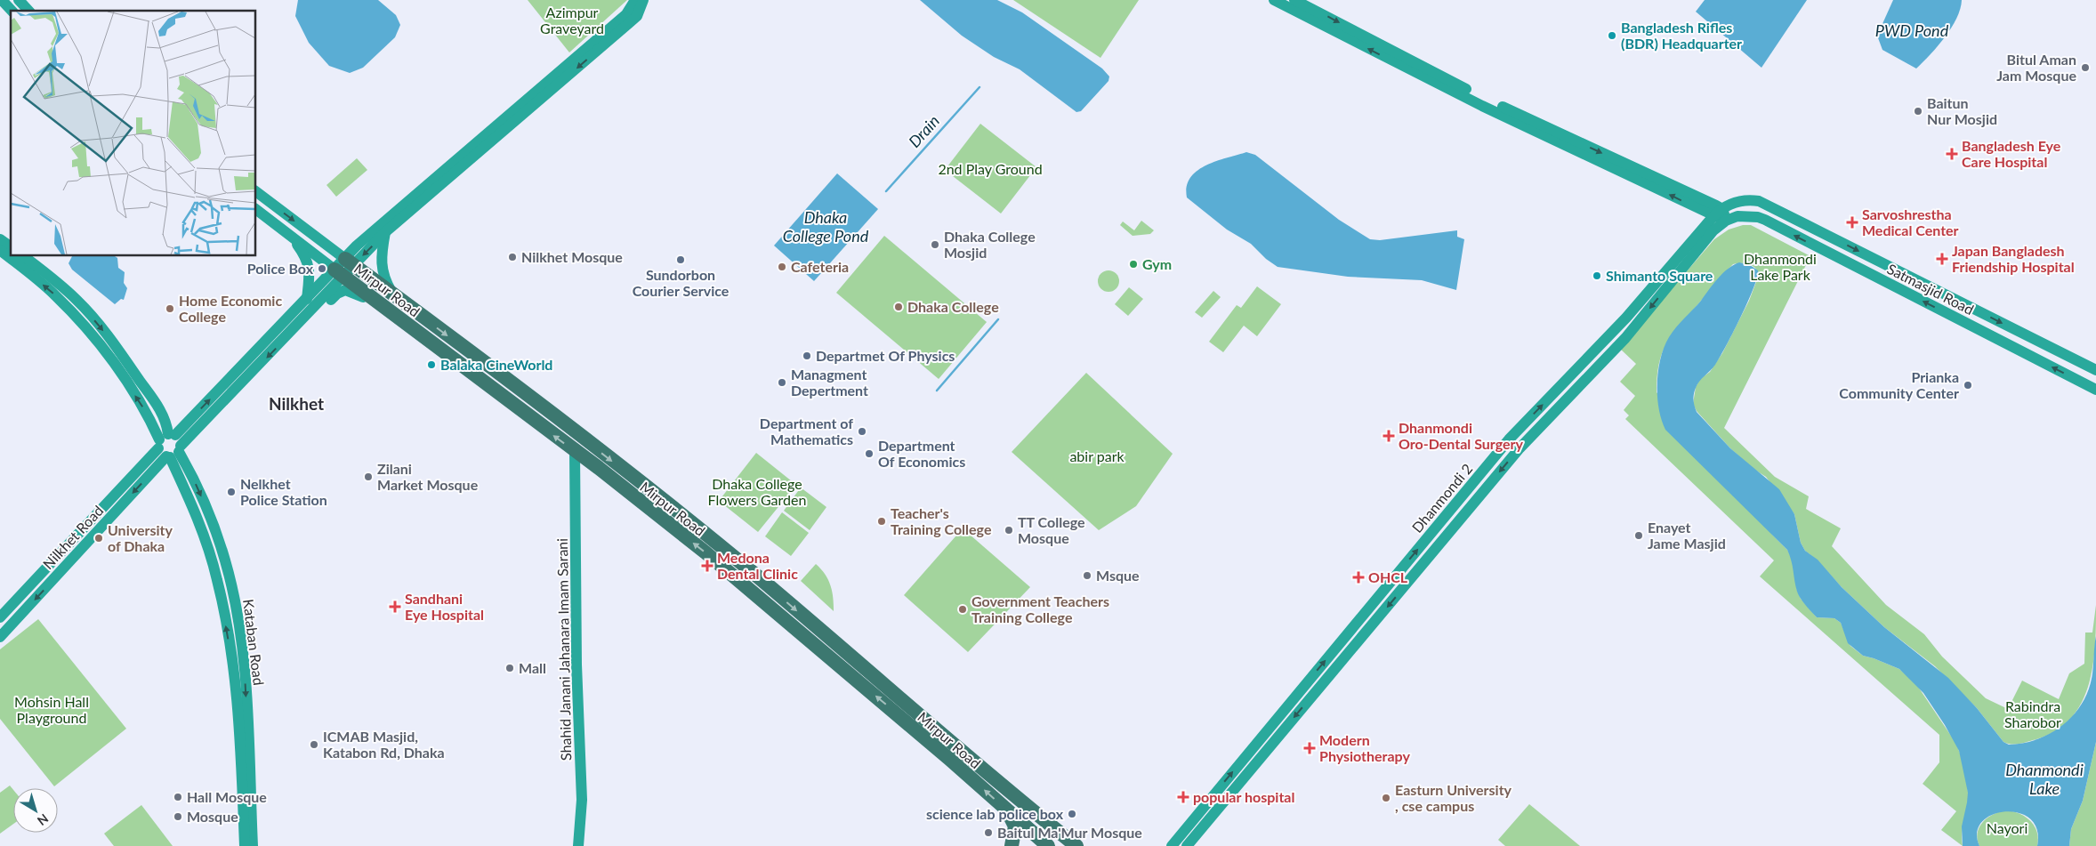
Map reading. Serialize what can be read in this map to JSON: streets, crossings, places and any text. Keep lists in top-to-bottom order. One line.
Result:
{"streets":{"highway":["Mirpur Road"],"main road":["Satmasjid Road","Dhanmondi 2","Nilkhet Road","Kataban Road","Shahid Janani Jahanara Imam Sarani"]},"crossings":[["Satmasjid Road","Dhanmondi 2"],["Mirpur Road","Nilkhet Road"],["Mirpur Road","Shahid Janani Jahanara Imam Sarani"],["Nilkhet Road","Kataban Road"]],"districts":["Nilkhet"],"water":["PWD Pond","Drain","Dhaka College Pond","Dhanmondi Lake"],"parks":["Azimpur Graveyard","2nd Play Ground","Dhanmondi Lake Park","abir park","Dhaka College Flowers Garden","Mohsin Hall Playground","Rabindra Sharobor","Nayori"],"places":{"other":["Bangladesh Rifles (BDR) Headquarter","Bitul Aman Jam Mosque","Baitun Nur Mosjid","Dhaka College Mosjid","Nilkhet Mosque","Sundorbon Courier Service","Gym","Cafeteria","Police Box","Shimanto Square","Dhaka College","Home Economic College","Departmet Of Physics","Balaka CineWorld","Managment Depertment","Prianka Community Center","Department of Mathematics","Department Of Economics","Zilani Market Mosque","Nelkhet Police Station","Teacher's Training College","TT College Mosque","Enayet Jame Masjid","University of Dhaka","Msque","Government Teachers Training College","Mall","ICMAB Masjid, Katabon Rd, Dhaka","Hall Mosque","Easturn University , cse campus","science lab police box","Mosque","Baitul Ma'Mur Mosque"],"health":["Bangladesh Eye Care Hospital","Sarvoshrestha Medical Center","Japan Bangladesh Friendship Hospital","Dhanmondi Oro-Dental Surgery","Medona Dental Clinic","OHCL","Sandhani Eye Hospital","Modern Physiotherapy","popular hospital"]},"north":"bottom right"}
